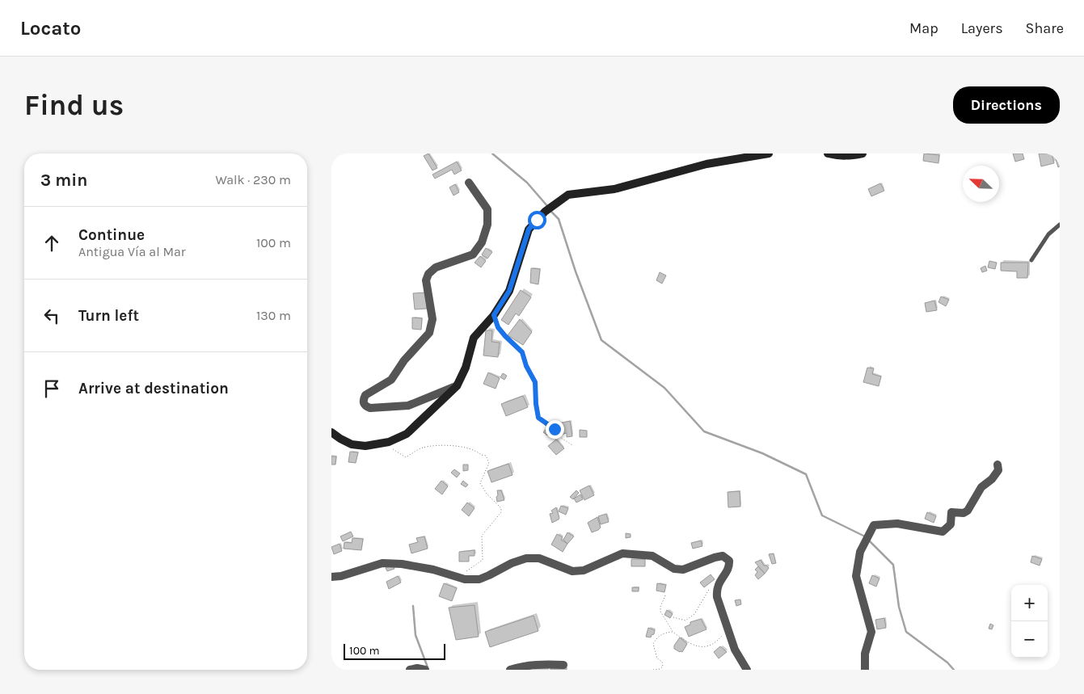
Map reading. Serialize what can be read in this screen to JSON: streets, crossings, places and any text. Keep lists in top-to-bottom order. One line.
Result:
{"scale_bar":"100 m","north":"top left","page":{"header":"Locato","nav":["Map","Layers","Share"],"buttons":"Directions","title":"Find us","heading":["3 min","Walk · 230 m"],"list":[["Continue","Antigua Vía al Mar","100 m"],["Turn left","130 m"],"Arrive at destination"],"map_buttons":["+","−"],"scale":"100 m"}}
